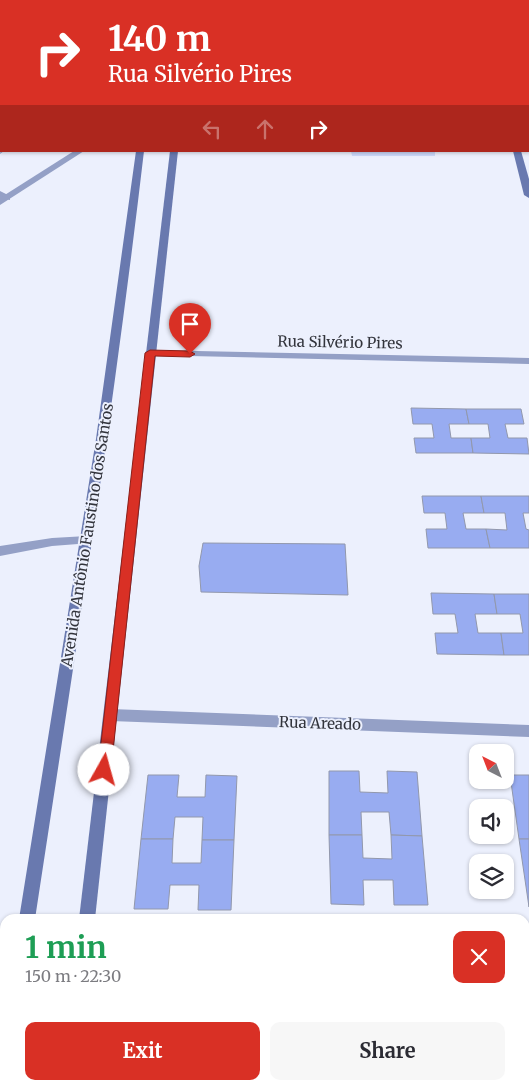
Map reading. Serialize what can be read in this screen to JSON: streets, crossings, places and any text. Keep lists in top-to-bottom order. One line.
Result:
{"streets":{"main road":["Avenida Antônio Faustino dos Santos"],"street":["Rua Silvério Pires","Rua Areado"]},"north":"top left","page":{"turn":["140 m","Rua Silvério Pires"],"heading":["1 min","150 m · 22:30"],"buttons":["Exit","Share"]}}
